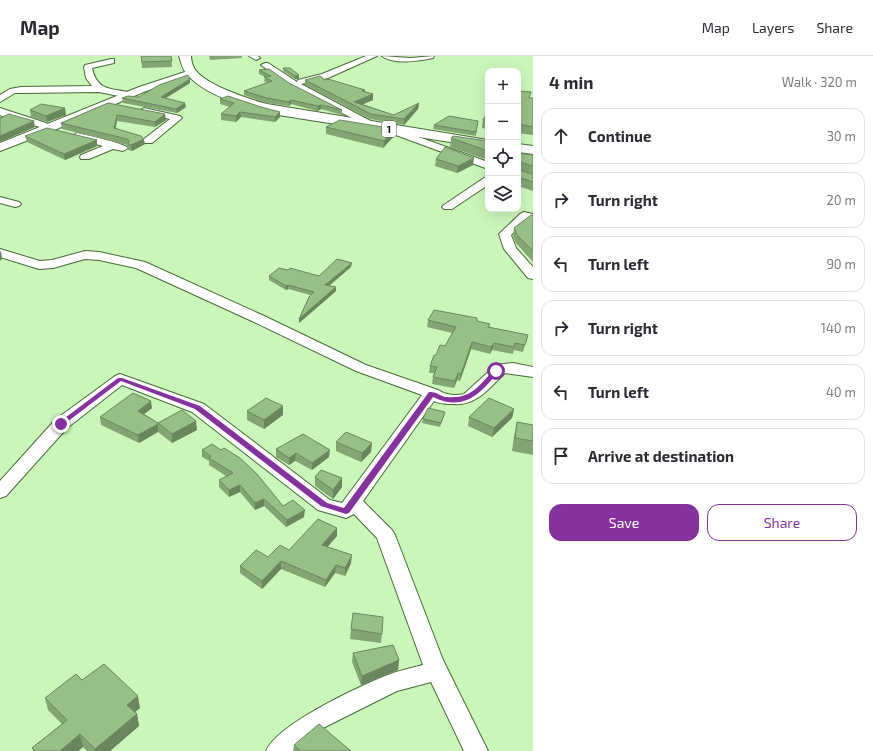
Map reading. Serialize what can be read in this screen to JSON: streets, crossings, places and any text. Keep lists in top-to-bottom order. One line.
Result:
{"streets":{"highway":["1"]},"page":{"header":"Map","nav":["Map","Layers","Share"],"heading":["4 min","Walk · 320 m"],"map_buttons":["+","−"],"list":[["Continue","30 m"],["Turn right","20 m"],["Turn left","90 m"],["Turn right","140 m"],["Turn left","40 m"],"Arrive at destination"],"buttons":["Save","Share"]}}
